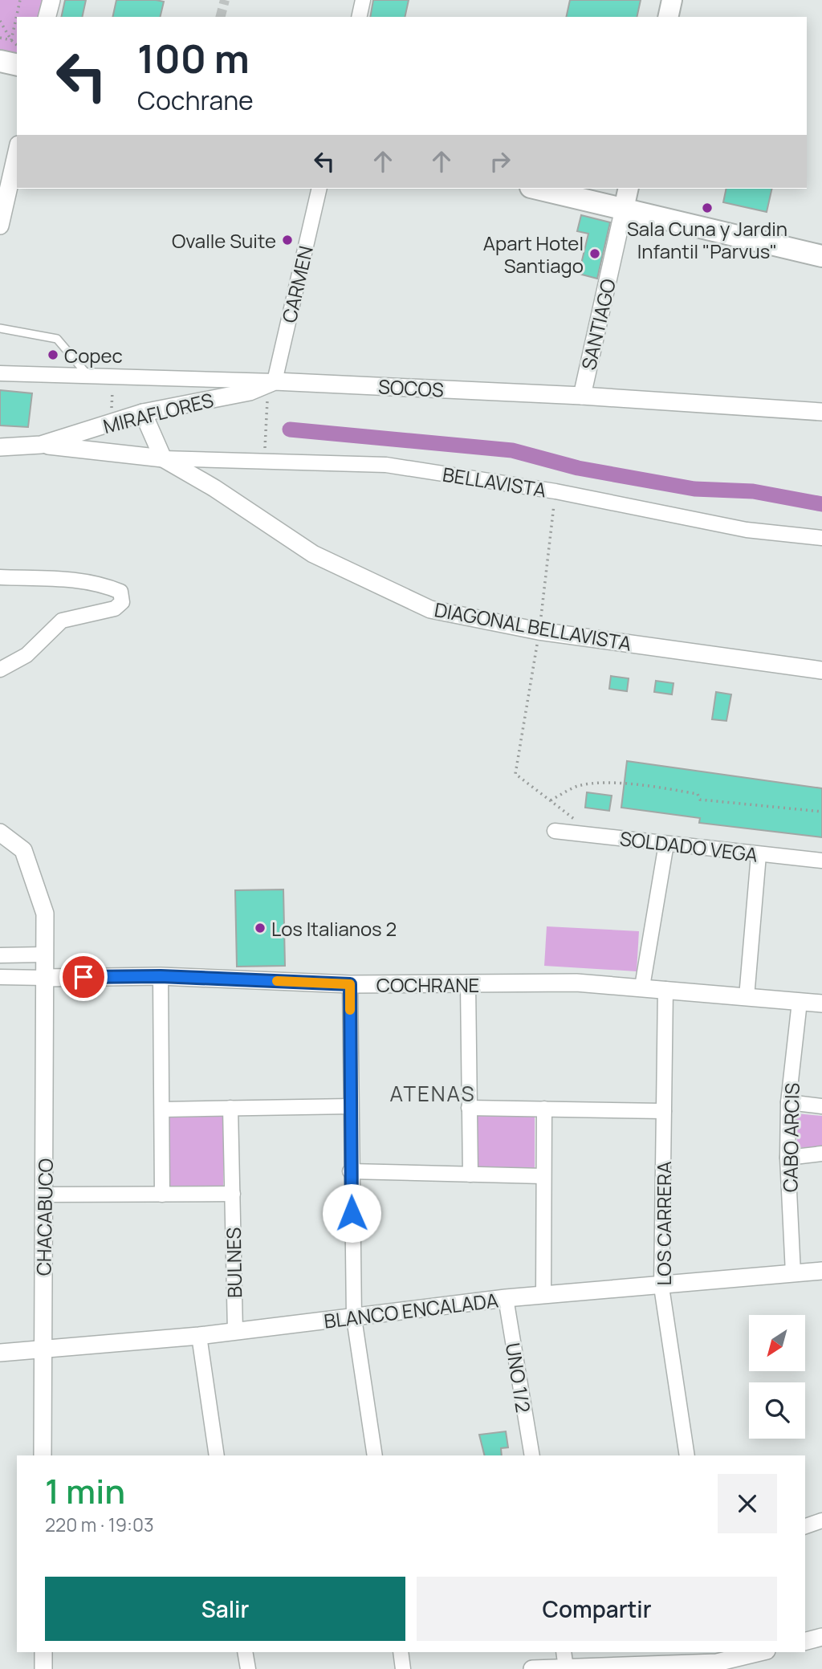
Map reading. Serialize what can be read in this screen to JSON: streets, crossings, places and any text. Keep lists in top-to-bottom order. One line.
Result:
{"streets":{"main road":["SANTIAGO"],"street":["CARMEN","SOCOS","MIRAFLORES","BELLAVISTA","DIAGONAL BELLAVISTA","SOLDADO VEGA","COCHRANE","CABO ARCIS","CHACABUCO","LOS CARRERA","BULNES","BLANCO ENCALADA","UNO 1/2"]},"crossings":[["CARMEN","SOCOS"],["CARMEN","MIRAFLORES"],["SANTIAGO","SOCOS"],["SOCOS","MIRAFLORES"],["MIRAFLORES","BELLAVISTA"],["MIRAFLORES","DIAGONAL BELLAVISTA"],["BELLAVISTA","DIAGONAL BELLAVISTA"],["COCHRANE","CABO ARCIS"],["COCHRANE","CHACABUCO"],["COCHRANE","LOS CARRERA"],["CABO ARCIS","BLANCO ENCALADA"],["CHACABUCO","BLANCO ENCALADA"],["LOS CARRERA","BLANCO ENCALADA"],["BULNES","BLANCO ENCALADA"],["BLANCO ENCALADA","UNO 1/2"]],"districts":["ATENAS"],"places":["Sala Cuna y Jardin Infantil \"Parvus\"","Ovalle Suite","Apart Hotel Santiago","Copec","Los Italianos 2"],"north":"bottom left","page":{"turn":["100 m","Cochrane"],"heading":["1 min","220 m · 19:03"],"buttons":["Salir","Compartir"]}}
